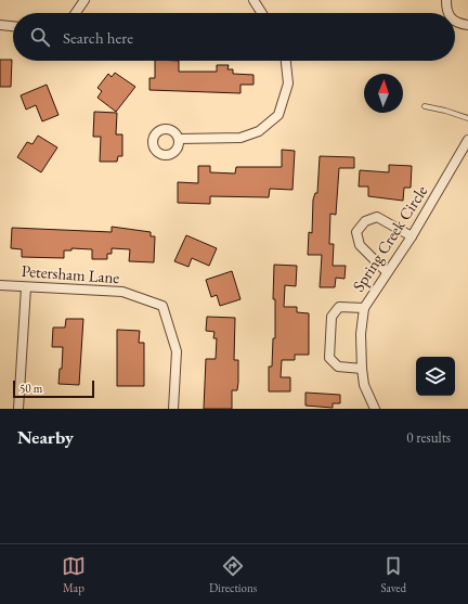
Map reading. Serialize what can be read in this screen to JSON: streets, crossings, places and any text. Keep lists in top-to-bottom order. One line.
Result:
{"streets":{"street":["Spring Creek Circle","Petersham Lane"]},"scale_bar":"50 m","north":"top","page":{"search":"Search here","scale":"50 m","heading":["Nearby","0 results"],"nav":["Map","Directions","Saved"]}}
